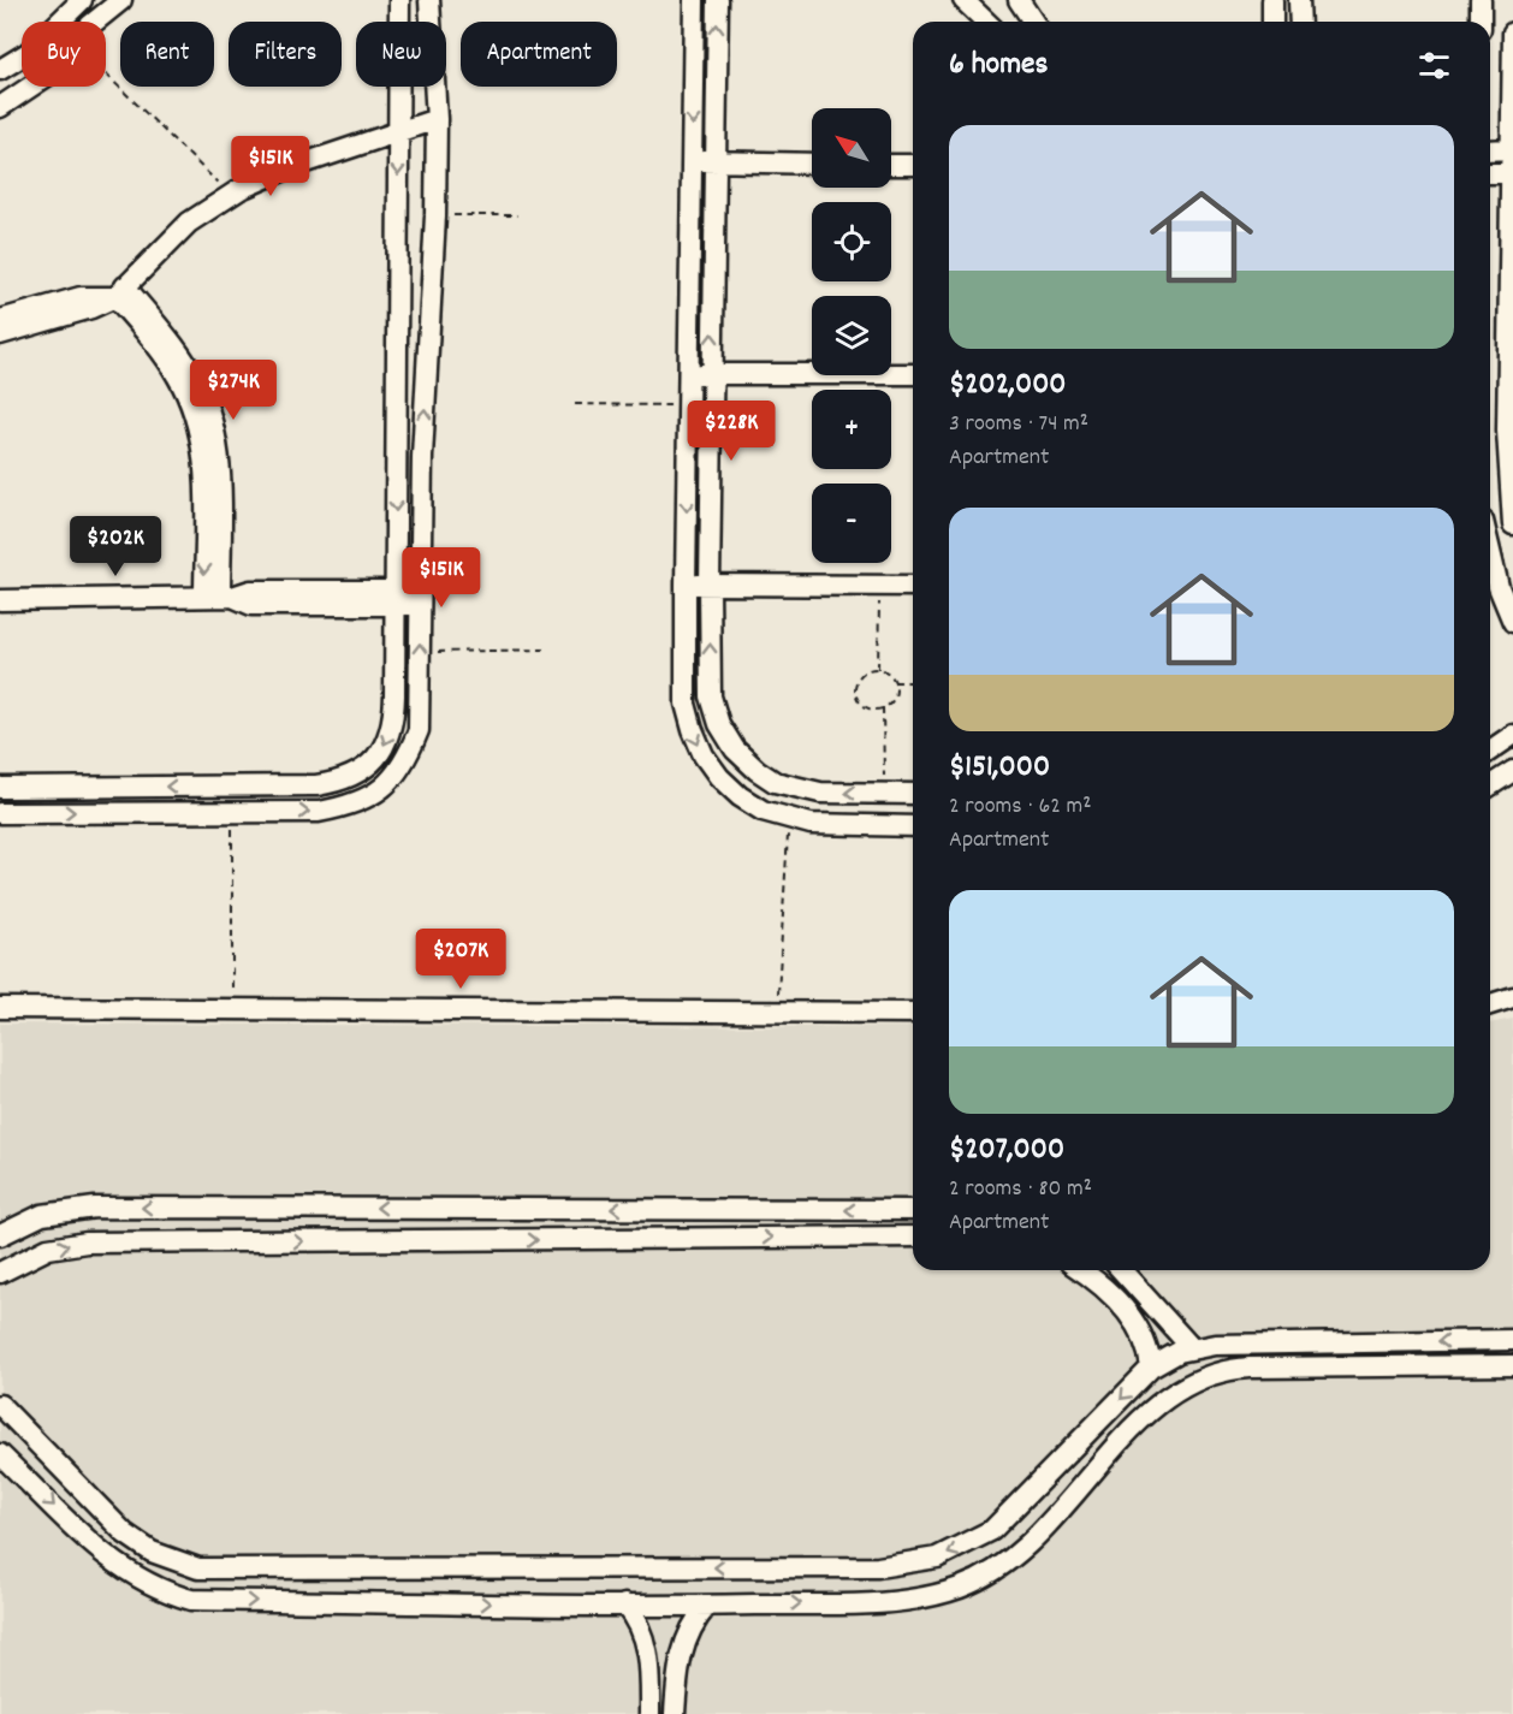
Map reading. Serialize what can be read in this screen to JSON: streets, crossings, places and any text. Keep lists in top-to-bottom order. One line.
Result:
{"north":"top left","page":{"chip":["Buy","Rent","Filters","New","Apartment"],"heading":"6 homes","map_buttons":["+","−"],"list":[{"name":"$202,000","note":"3 rooms · 74 m² · Apartment"},{"name":"$151,000","note":"2 rooms · 62 m² · Apartment"},{"name":"$207,000","note":"2 rooms · 80 m² · Apartment"}],"price":["$151K","$274K","$228K","$202K","$151K","$207K"]}}
